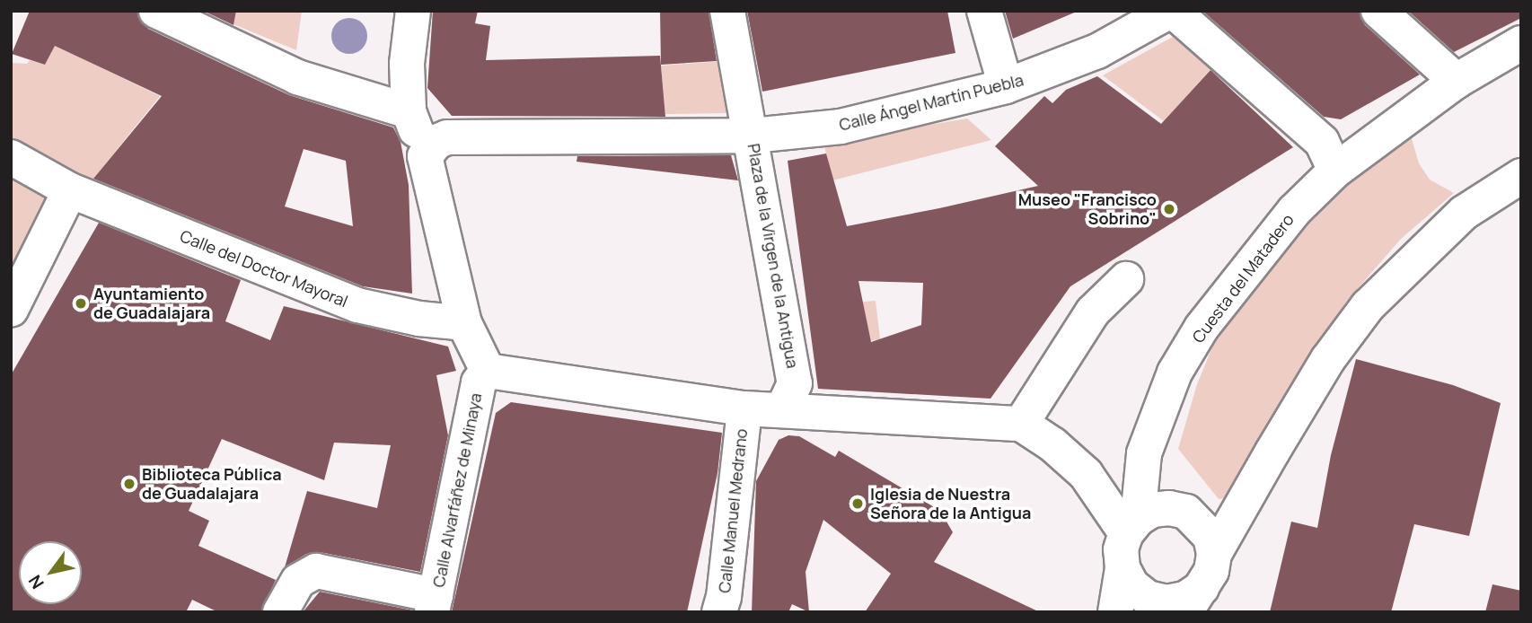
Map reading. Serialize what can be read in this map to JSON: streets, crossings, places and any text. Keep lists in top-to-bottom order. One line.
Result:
{"streets":{"street":["Calle Ángel Martín Puebla","Plaza de la Virgen de la Antigua","Calle del Doctor Mayoral","Cuesta del Matadero","Calle Alvarfáñez de Minaya","Calle Manuel Medrano"]},"crossings":[["Calle Ángel Martín Puebla","Plaza de la Virgen de la Antigua"]],"places":["Museo \"Francisco Sobrino\"","Ayuntamiento de Guadalajara","Biblioteca Pública de Guadalajara","Iglesia de Nuestra Señora de la Antigua"],"north":"bottom left"}
